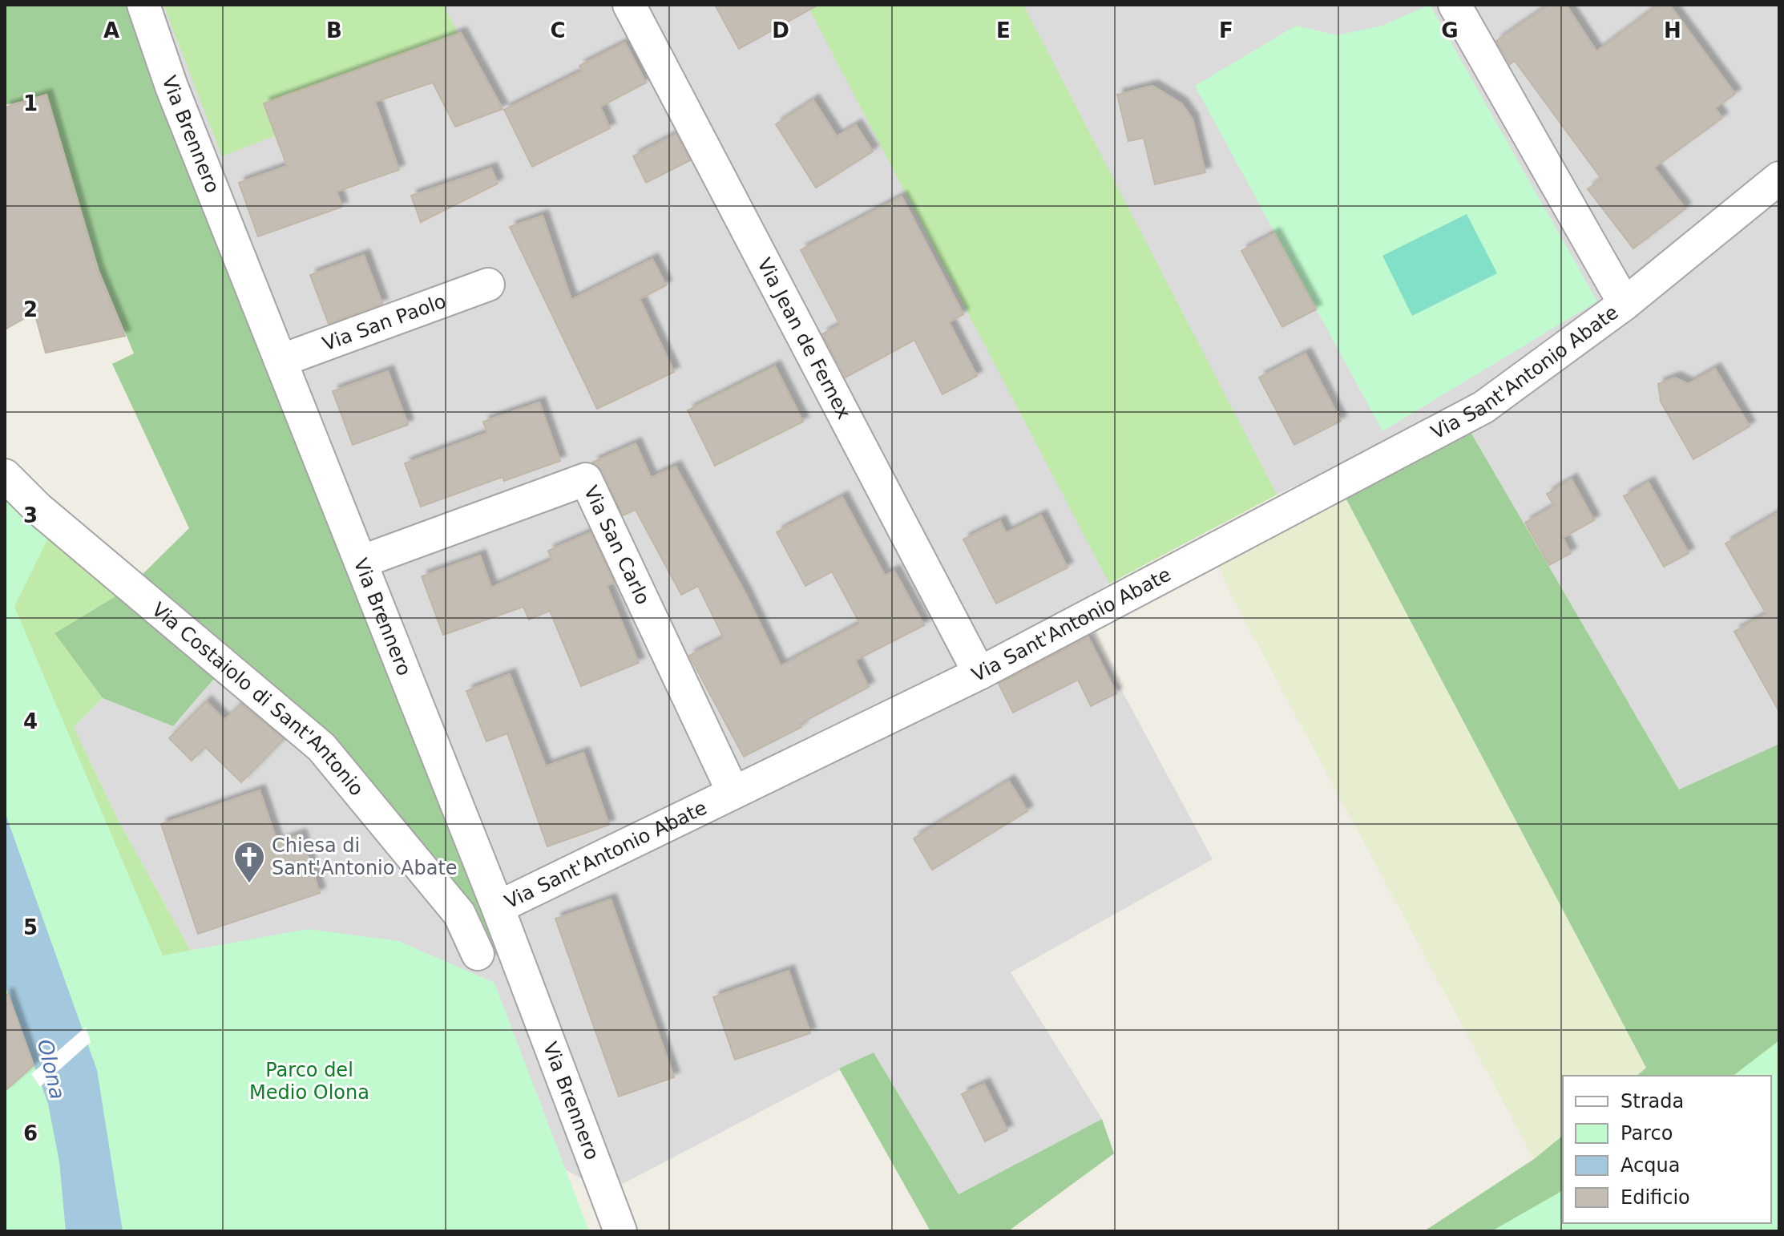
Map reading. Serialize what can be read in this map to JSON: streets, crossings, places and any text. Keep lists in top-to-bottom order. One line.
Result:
{"streets":{"street":["Via Brennero","Via San Paolo","Via Jean de Fernex","Via Sant'Antonio Abate","Via San Carlo","Via Costaiolo di Sant'Antonio"]},"crossings":[["Via Brennero","Via San Paolo"],["Via Brennero","Via Sant'Antonio Abate"],["Via Brennero","Via San Carlo"],["Via Jean de Fernex","Via Sant'Antonio Abate"],["Via Sant'Antonio Abate","Via San Carlo"]],"water":["Olona"],"parks":["Parco del Medio Olona"],"places":{"church":["Chiesa di Sant'Antonio Abate"]},"legend":["Strada","Parco","Acqua","Edificio"],"grid":{"columns":["A","B","C","D","E","F","G","H"],"rows":["1","2","3","4","5","6"]}}
